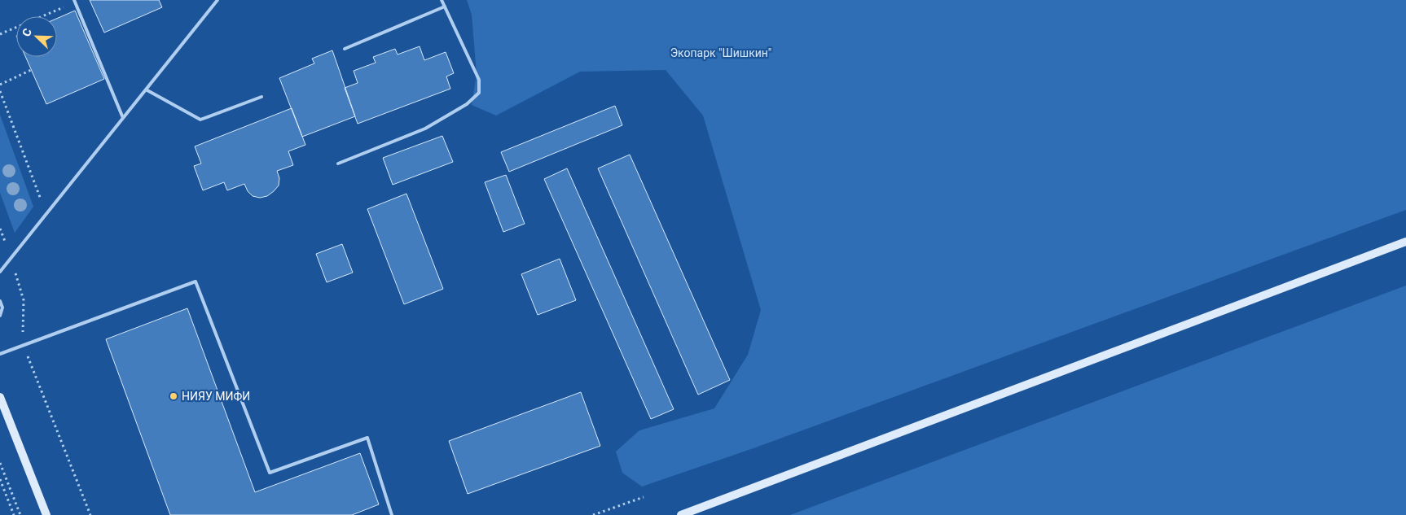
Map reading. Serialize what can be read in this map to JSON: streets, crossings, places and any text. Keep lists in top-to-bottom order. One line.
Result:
{"parks":["Экопарк \"Шишкин\""],"places":["НИЯУ МИФИ"],"north":"top left"}
